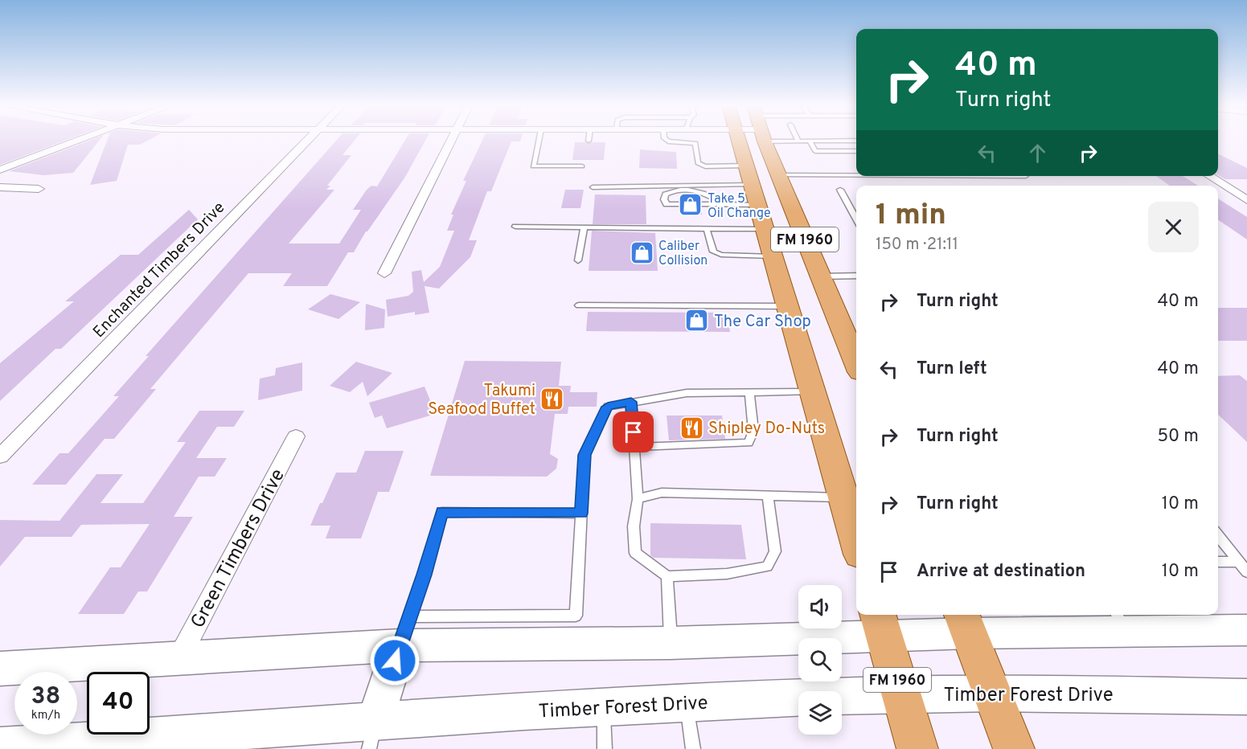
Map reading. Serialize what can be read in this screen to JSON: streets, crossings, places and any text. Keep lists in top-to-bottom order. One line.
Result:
{"streets":{"main road":["FM 1960"],"street":["Enchanted Timbers Drive","Green Timbers Drive","Timber Forest Drive"]},"crossings":[["FM 1960","Timber Forest Drive"]],"places":{"shop":["Take 5 Oil Change","Caliber Collision","The Car Shop"],"restaurant":["Takumi Seafood Buffet","Shipley Do-Nuts"]},"page":{"turn":["40 m","Turn right"],"heading":["1 min","150 m · 21:11"],"list":[{"name":"Turn right","value":"40 m"},{"name":"Turn left","value":"40 m"},{"name":"Turn right","value":"50 m"},{"name":"Turn right","value":"10 m"},{"name":"Arrive at destination","value":"10 m"}],"speed":"38 km/h","limit":"40"}}
